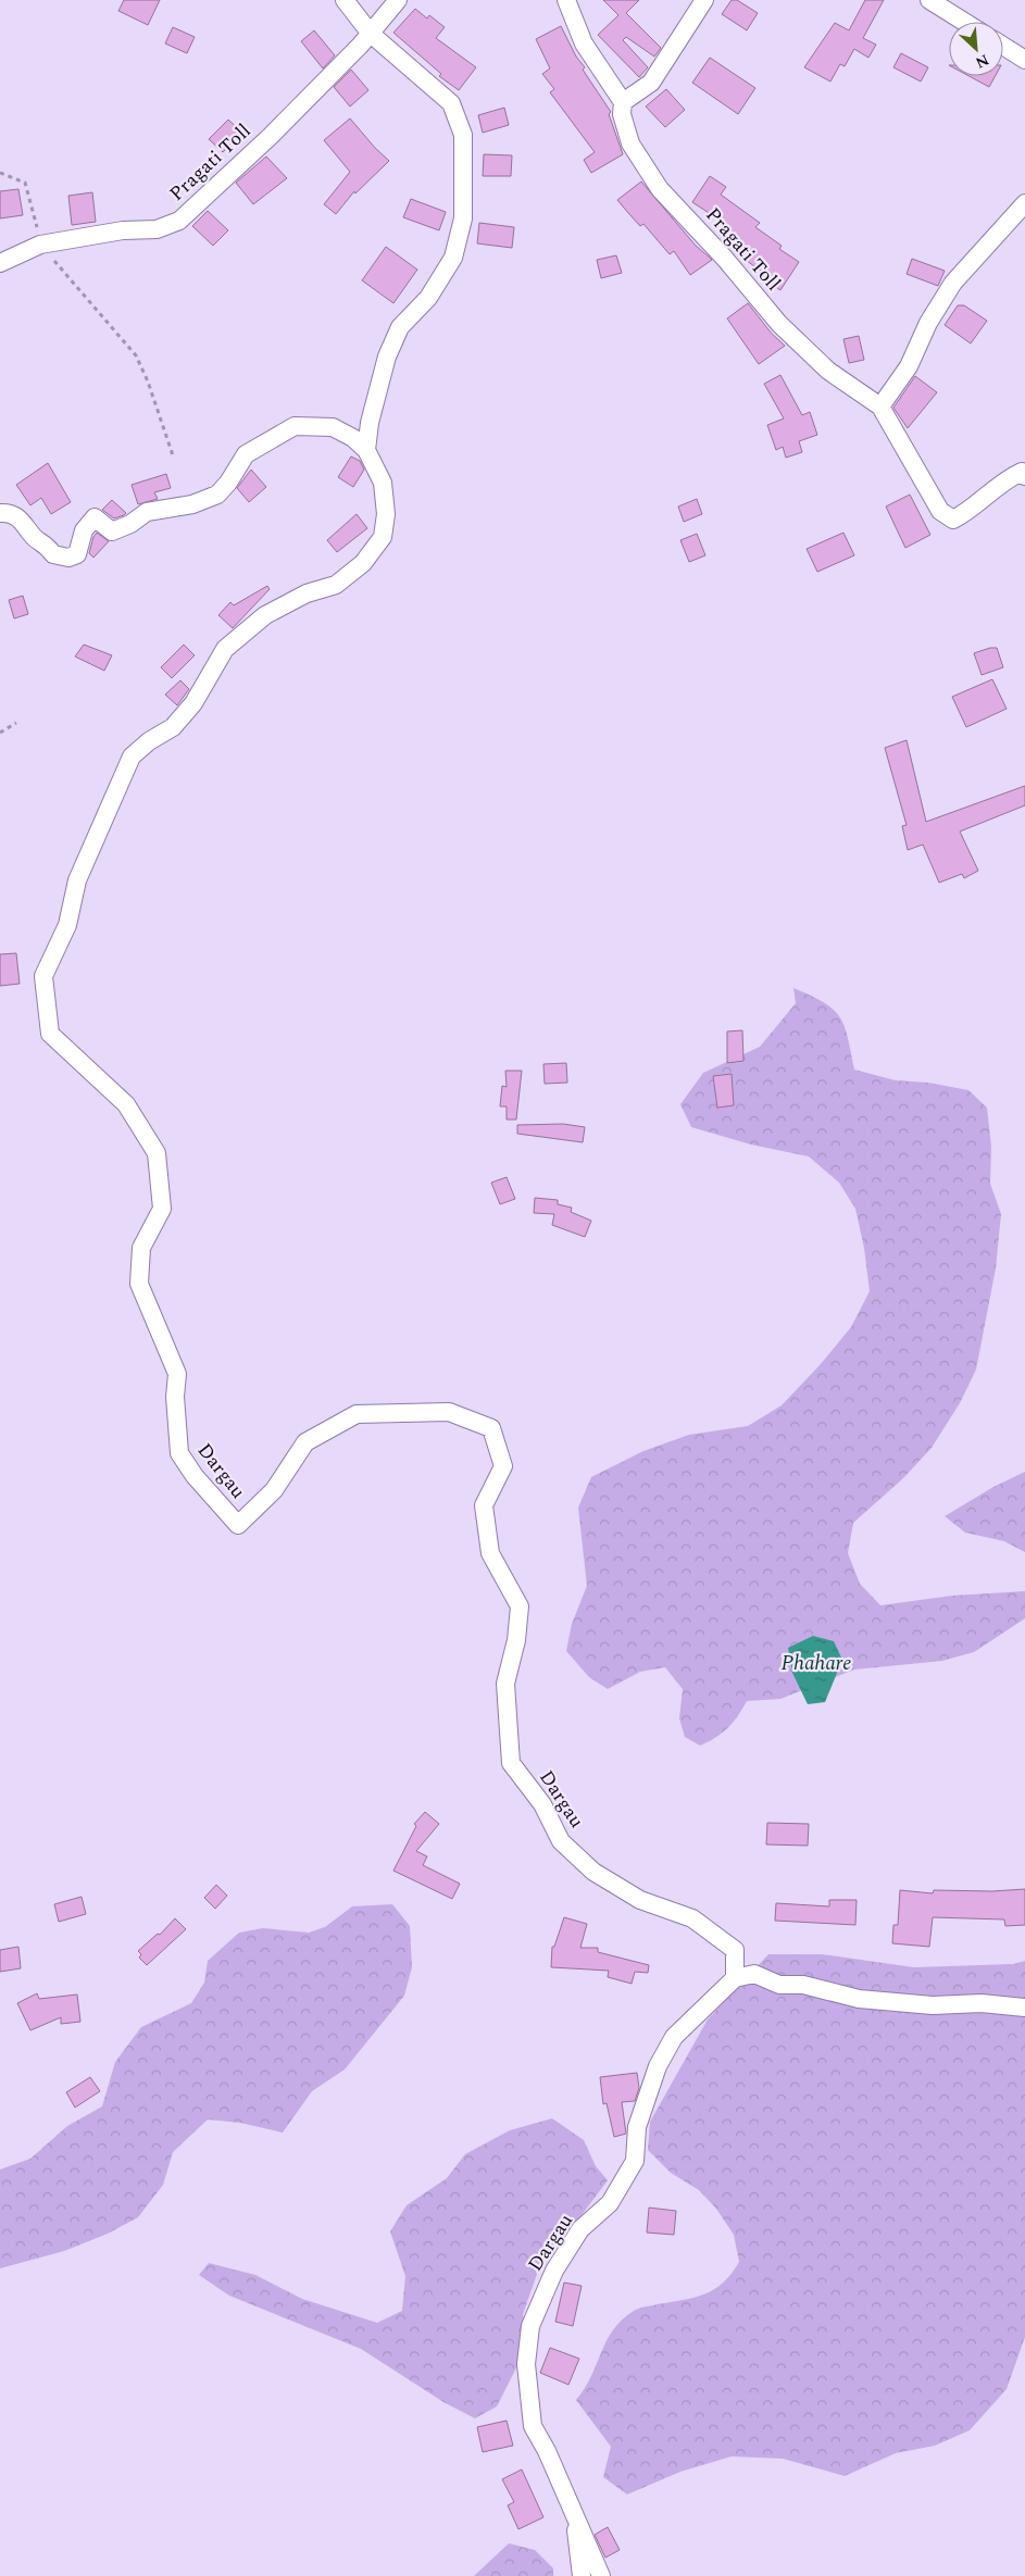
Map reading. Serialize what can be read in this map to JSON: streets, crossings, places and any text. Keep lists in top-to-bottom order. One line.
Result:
{"streets":{"street":["Pragati Toll","Dargau"]},"water":["Phahare"],"north":"bottom right"}
